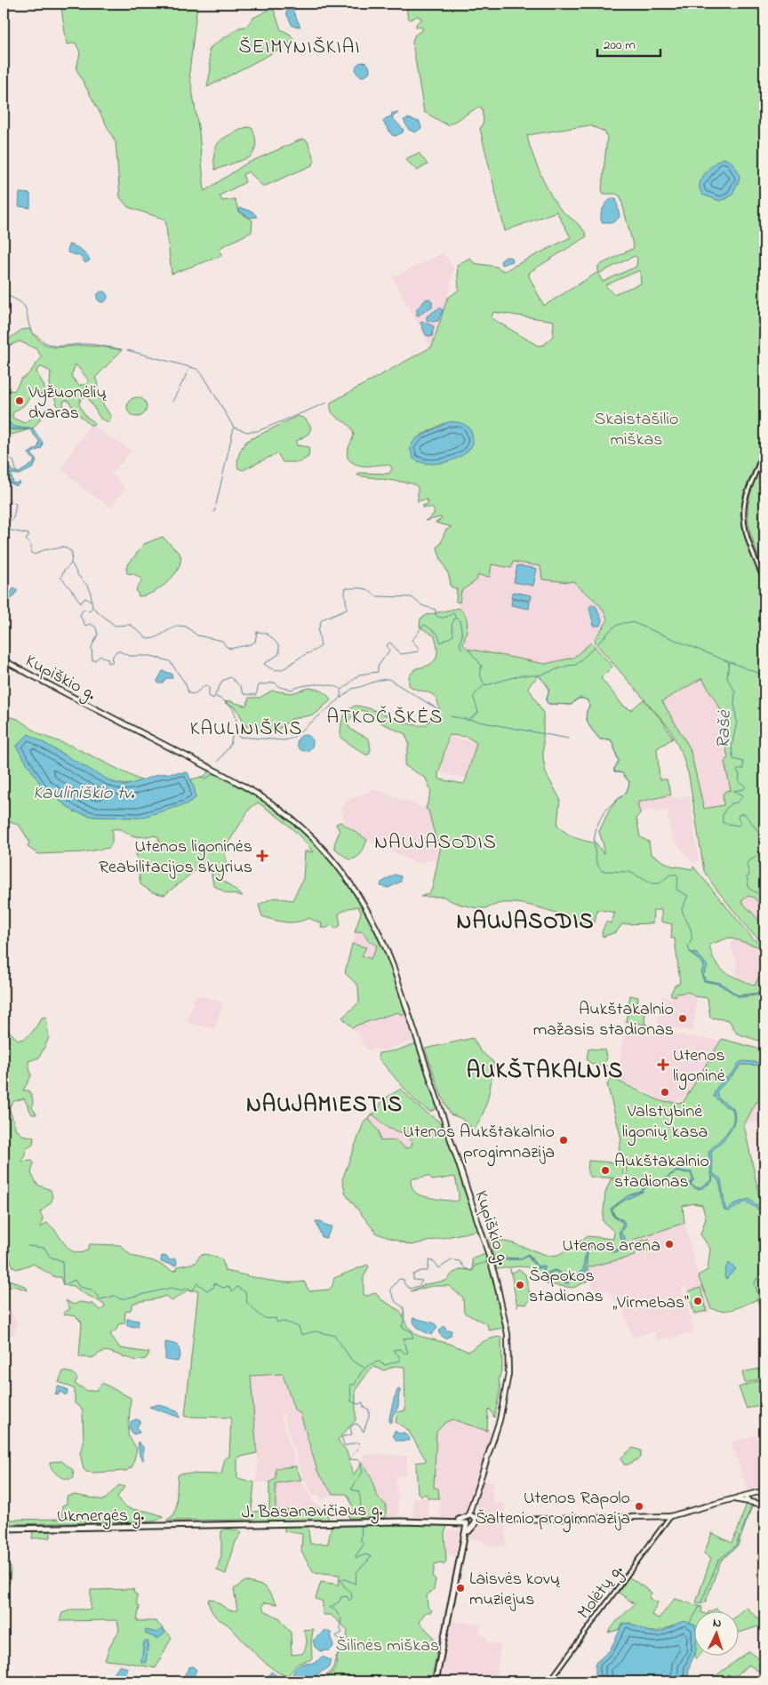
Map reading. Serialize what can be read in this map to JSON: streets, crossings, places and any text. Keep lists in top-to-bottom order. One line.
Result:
{"streets":{"highway":["J. Basanavičiaus g.","Ukmergės g."],"main road":["Kupiškio g."],"street":["Molėtų g."]},"crossings":[["Kupiškio g.","J. Basanavičiaus g."],["J. Basanavičiaus g.","Ukmergės g."],["J. Basanavičiaus g.","Molėtų g."]],"districts":["ŠEIMYNIŠKIAI","ATKOČIŠKĖS","KAULINIŠKIS","NAUJASODIS","NAUJASODIS","AUKŠTAKALNIS","NAUJAMIESTIS"],"water":["Rašė","Kauliniškio tv."],"parks":["Skaistašilio miškas","Šilinės miškas"],"places":{"other":["Vyžuonėlių dvaras","Aukštakalnio mažasis stadionas","Valstybinė ligonių kasa","Utenos Aukštakalnio progimnazija","Aukštakalnio stadionas","Utenos arena","Šapokos stadionas","„Virmebas“","Utenos Rapolo Šaltenio progimnazija","Laisvės kovų muziejus"],"health":["Utenos ligoninės Reabilitacijos skyrius","Utenos ligoninė"]},"scale_bar":"200 m","north":"top"}
